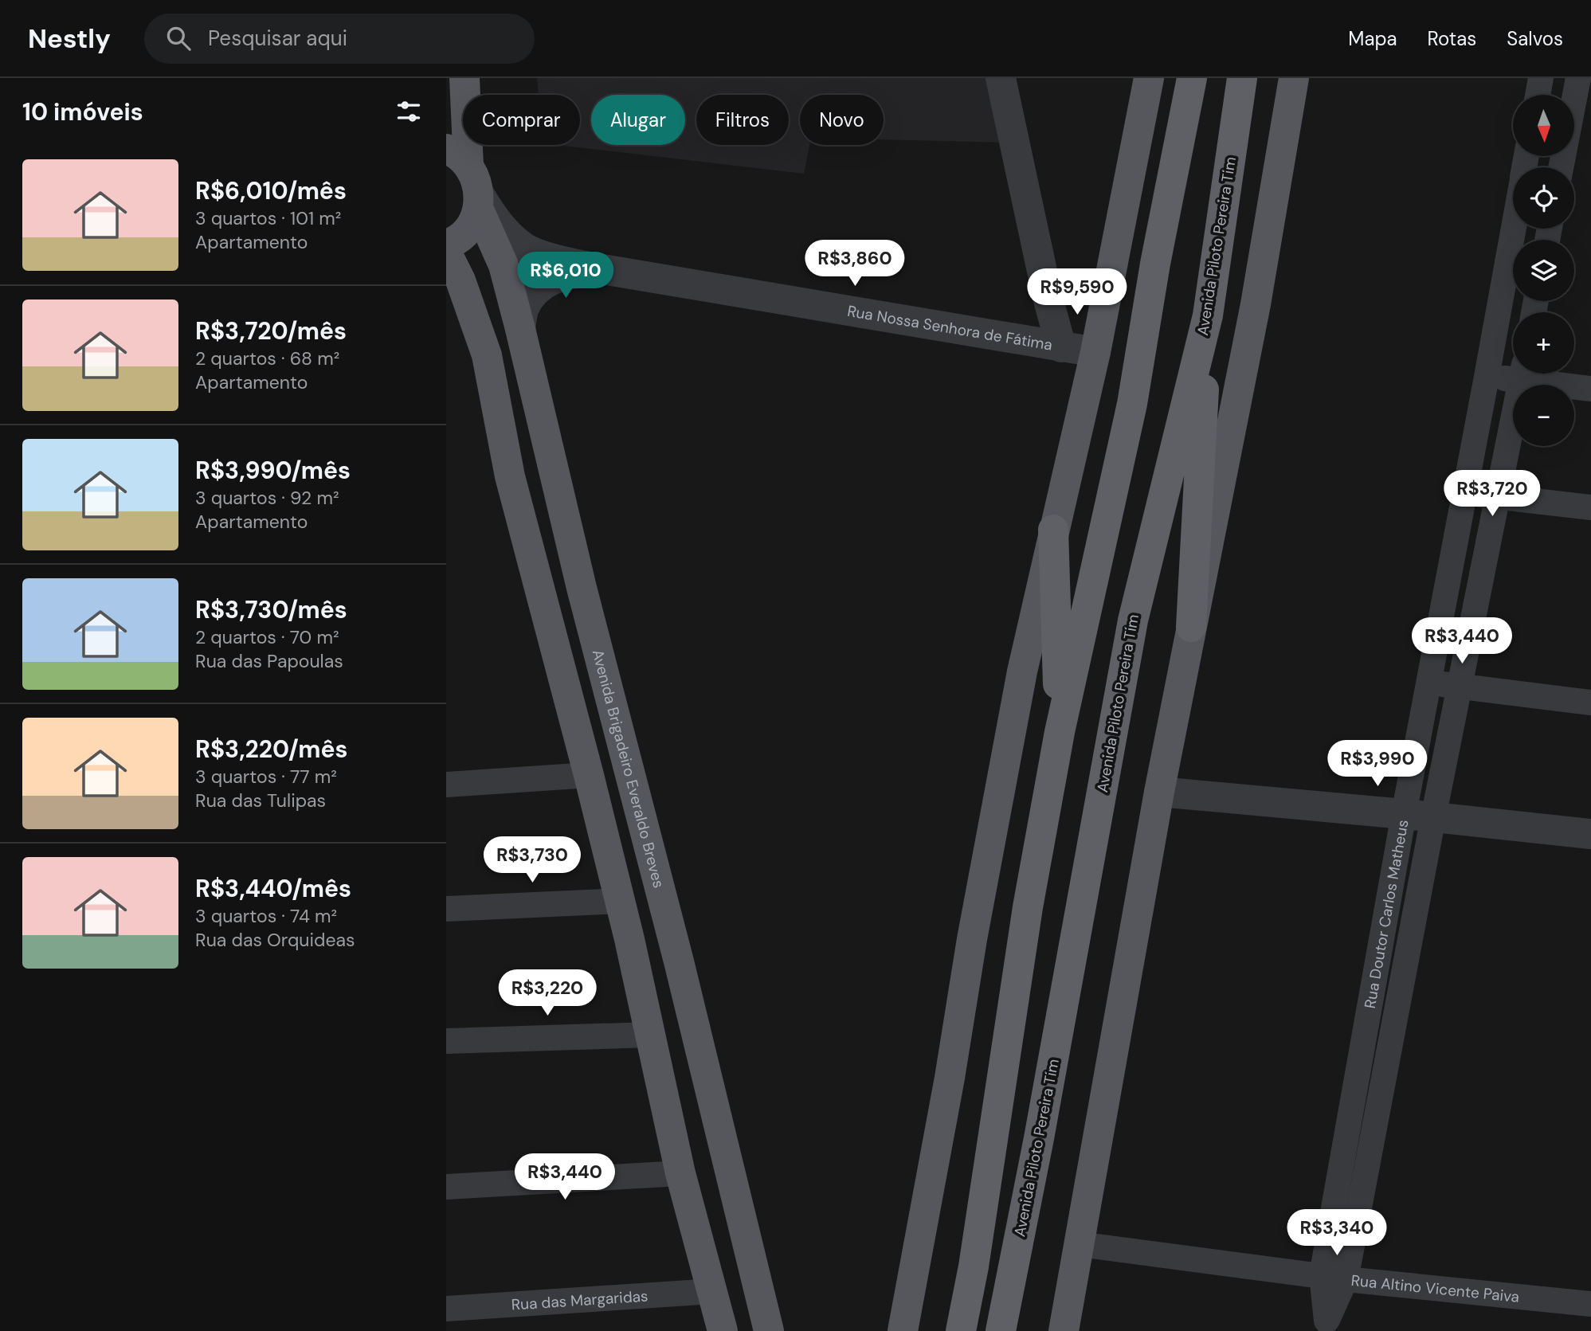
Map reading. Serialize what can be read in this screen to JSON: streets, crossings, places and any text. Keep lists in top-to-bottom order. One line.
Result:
{"streets":{"highway":["Avenida Piloto Pereira Tim"],"main road":["Avenida Brigadeiro Everaldo Breves"],"street":["Rua Nossa Senhora de Fátima","Rua Doutor Carlos Matheus","Rua Altino Vicente Paiva","Rua das Margaridas"]},"crossings":[["Rua Nossa Senhora de Fátima","Avenida Brigadeiro Everaldo Breves"],["Rua Doutor Carlos Matheus","Rua Altino Vicente Paiva"]],"north":"bottom","page":{"header":"Nestly","search":"Pesquisar aqui","nav":["Mapa","Rotas","Salvos"],"heading":"10 imóveis","map_buttons":["+","−"],"chip":["Comprar","Alugar","Filtros","Novo"],"list":[{"name":"R$6,010/mês","note":"3 quartos · 101 m² · Apartamento"},{"name":"R$3,720/mês","note":"2 quartos · 68 m² · Apartamento"},{"name":"R$3,990/mês","note":"3 quartos · 92 m² · Apartamento"},{"name":"R$3,730/mês","note":"2 quartos · 70 m² · Rua das Papoulas"},{"name":"R$3,220/mês","note":"3 quartos · 77 m² · Rua das Tulipas"},{"name":"R$3,440/mês","note":"3 quartos · 74 m² · Rua das Orquideas"}],"price":["R$3,860","R$6,010","R$9,590","R$3,720","R$3,440","R$3,990","R$3,730","R$3,220","R$3,440","R$3,340"]}}
